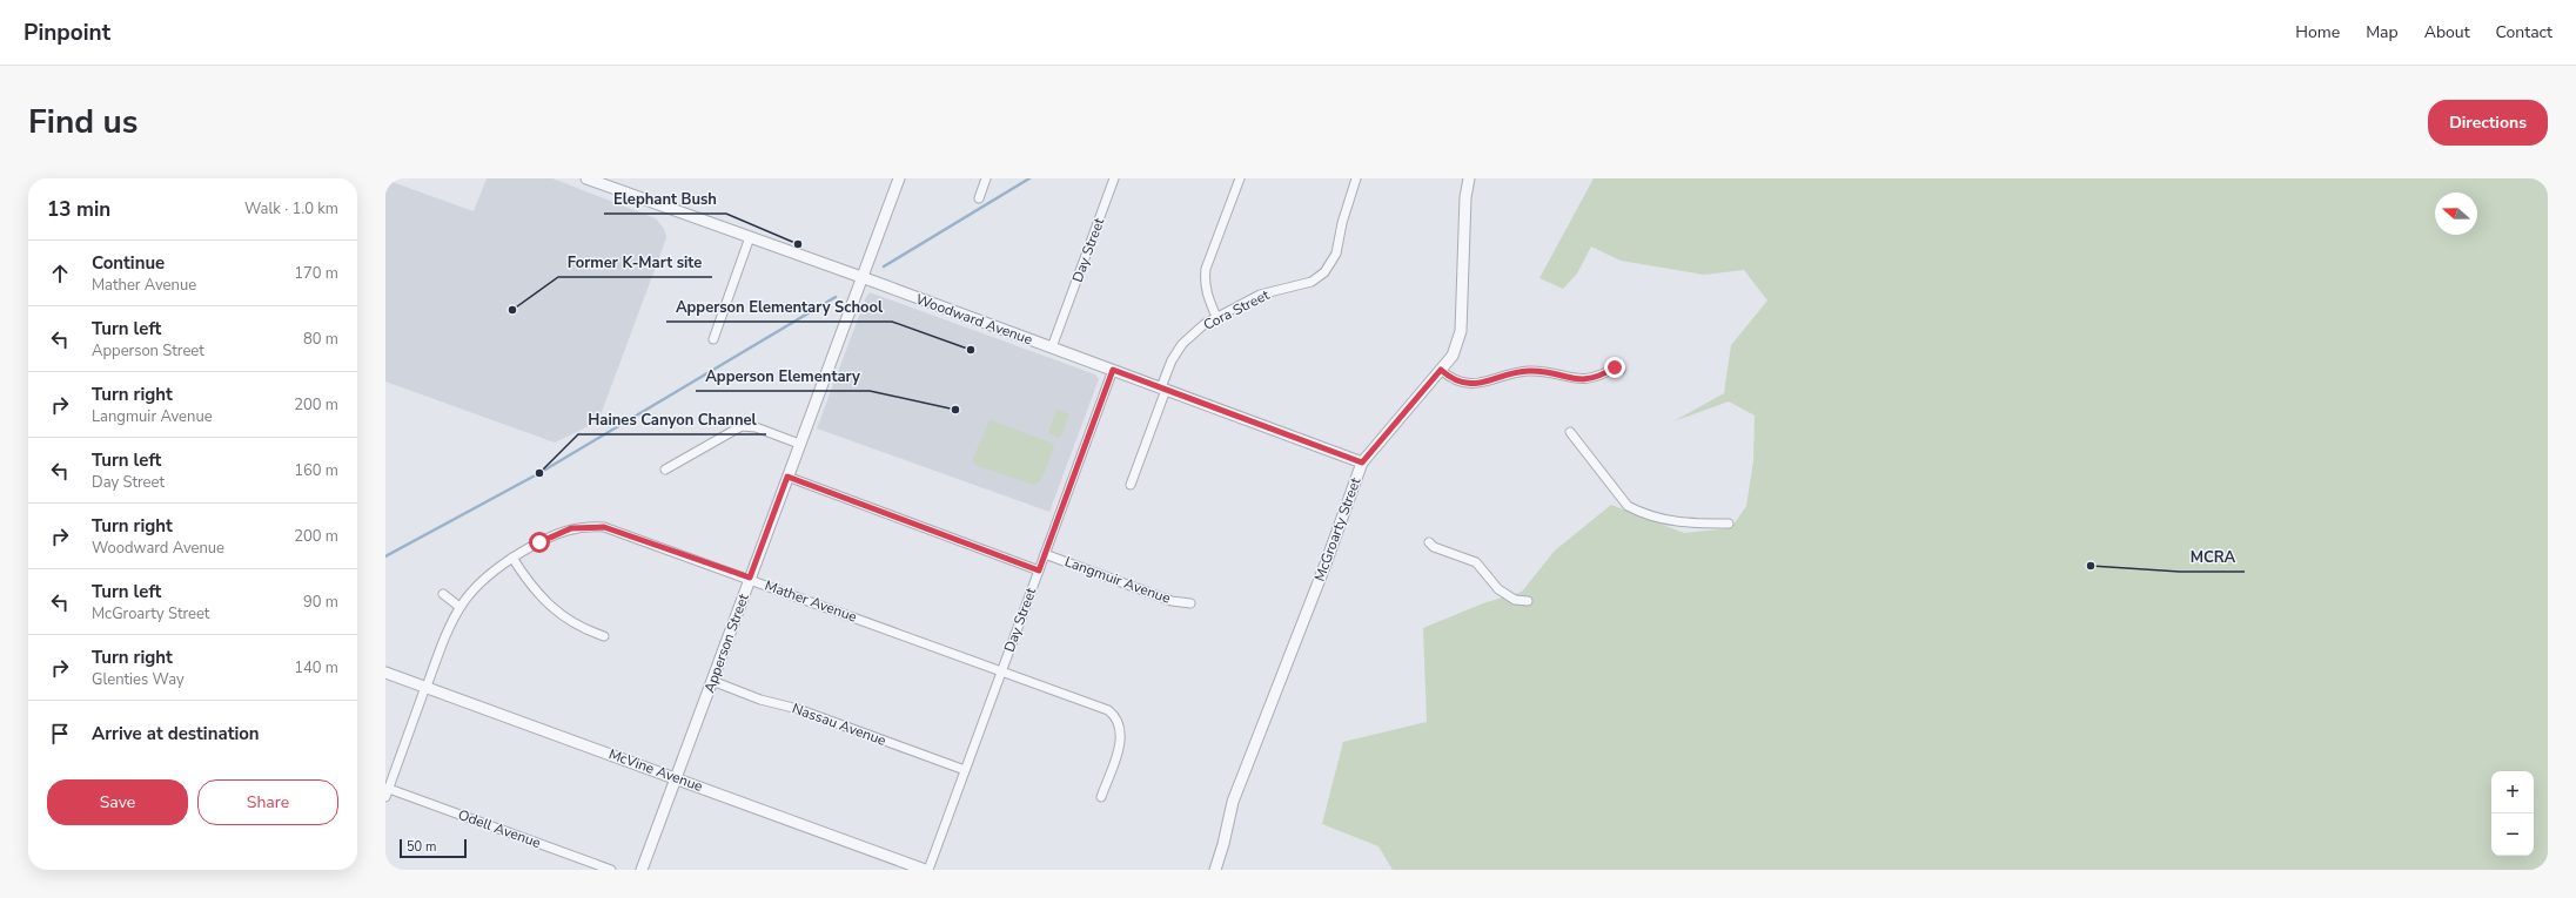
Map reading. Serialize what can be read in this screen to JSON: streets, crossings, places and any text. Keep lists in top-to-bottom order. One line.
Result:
{"streets":{"street":["Day Street","Cora Street","Woodward Avenue","McGroarty Street","Langmuir Avenue","Mather Avenue","Apperson Street","Nassau Avenue","McVine Avenue","Odell Avenue"]},"crossings":[["Day Street","Woodward Avenue"],["Day Street","Langmuir Avenue"],["Day Street","Mather Avenue"],["Day Street","Nassau Avenue"],["Day Street","McVine Avenue"],["Cora Street","Woodward Avenue"],["Woodward Avenue","McGroarty Street"],["Woodward Avenue","Apperson Street"],["Mather Avenue","Apperson Street"],["Mather Avenue","McVine Avenue"],["Mather Avenue","Odell Avenue"],["Apperson Street","Nassau Avenue"],["Apperson Street","McVine Avenue"]],"places":["Elephant Bush","Former K-Mart site","Apperson Elementary School","Apperson Elementary","Haines Canyon Channel","MCRA"],"scale_bar":"50 m","north":"left","page":{"header":"Pinpoint","nav":["Home","Map","About","Contact"],"title":"Find us","buttons":["Directions",["Save","Share"]],"heading":["13 min","Walk · 1.0 km"],"list":[["Continue","Mather Avenue","170 m"],["Turn left","Apperson Street","80 m"],["Turn right","Langmuir Avenue","200 m"],["Turn left","Day Street","160 m"],["Turn right","Woodward Avenue","200 m"],["Turn left","McGroarty Street","90 m"],["Turn right","Glenties Way","140 m"],"Arrive at destination"],"map_buttons":["+","−"],"scale":"50 m"}}
